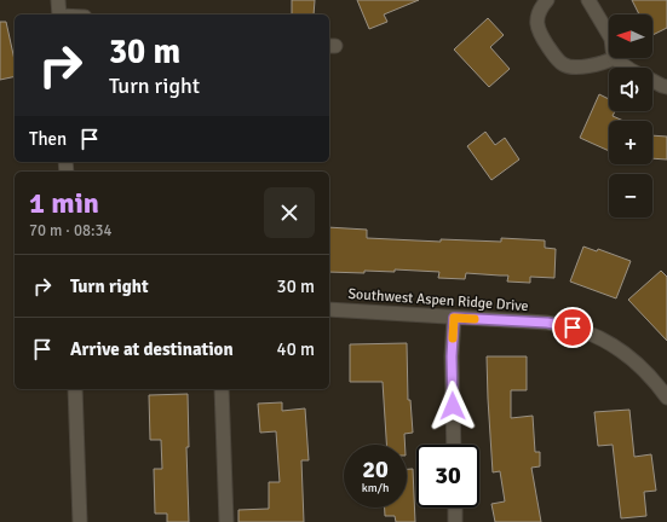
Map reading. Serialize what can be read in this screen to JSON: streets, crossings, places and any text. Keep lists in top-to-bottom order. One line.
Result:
{"streets":{"street":["Southwest Aspen Ridge Drive"]},"north":"left","page":{"map_buttons":["+","−"],"turn":["30 m","Turn right"],"then":"Then","heading":["1 min","70 m · 08:34"],"list":[{"name":"Turn right","value":"30 m"},{"name":"Arrive at destination","value":"40 m"}],"speed":"20 km/h","limit":"30"}}
